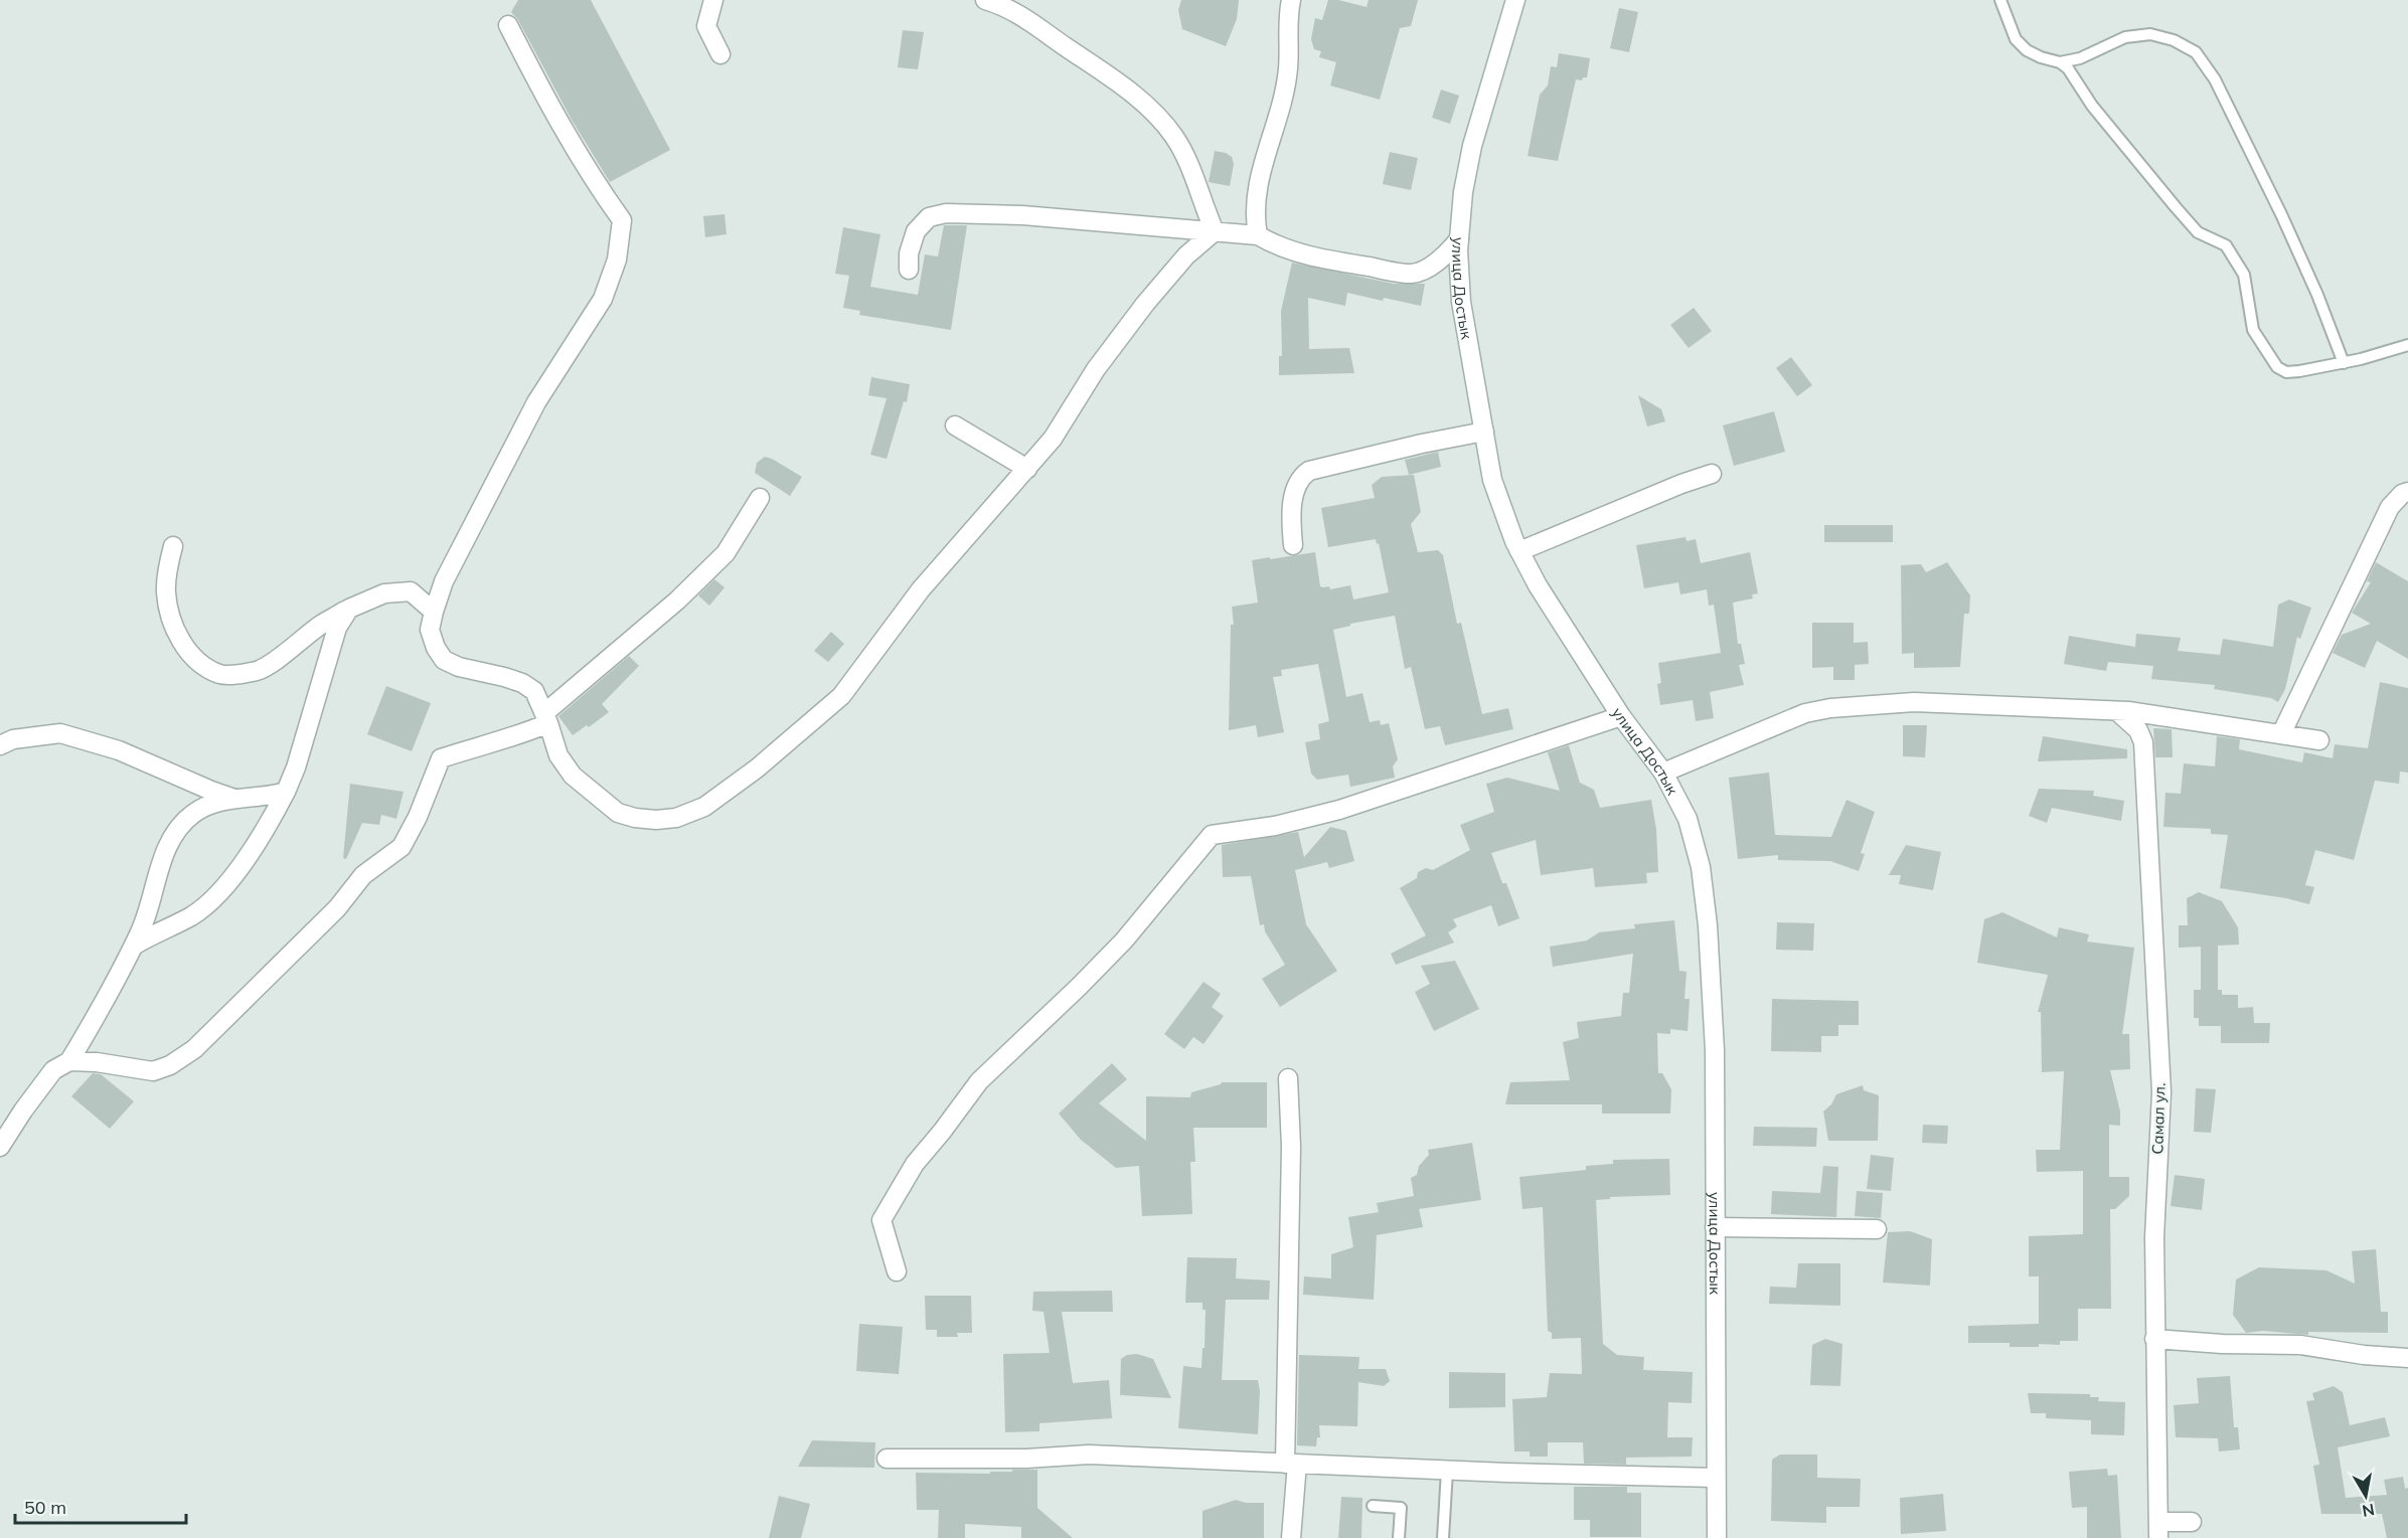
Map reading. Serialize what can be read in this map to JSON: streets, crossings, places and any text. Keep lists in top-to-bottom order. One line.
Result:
{"streets":{"street":["улица Достык","Самал ул."]},"scale_bar":"50 m","north":"bottom"}
